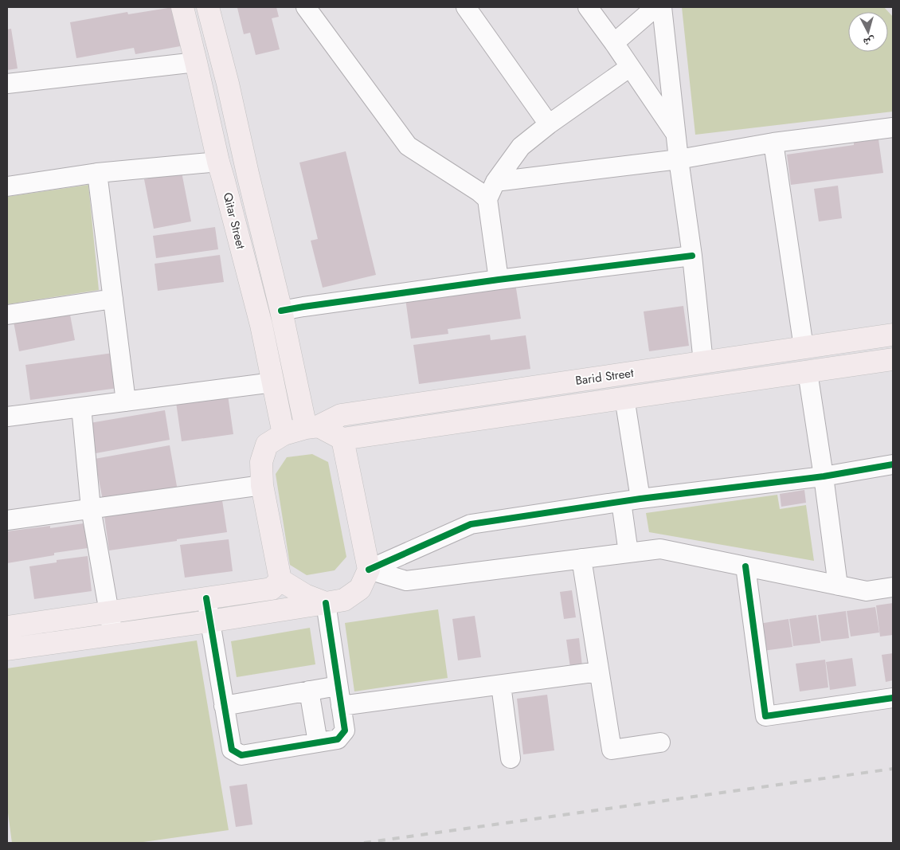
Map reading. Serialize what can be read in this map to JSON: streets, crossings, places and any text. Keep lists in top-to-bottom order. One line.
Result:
{"streets":{"main road":["Qitar Street","Barid Street"]},"crossings":[["Qitar Street","Barid Street"]],"north":"bottom"}
